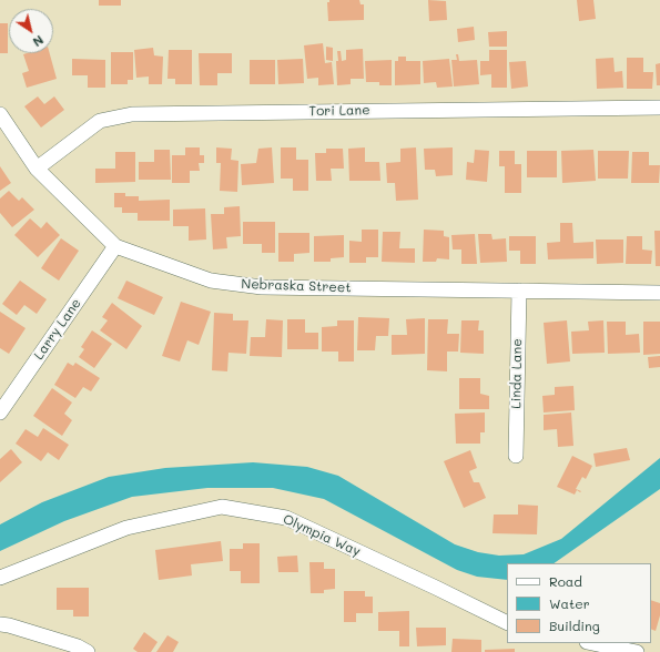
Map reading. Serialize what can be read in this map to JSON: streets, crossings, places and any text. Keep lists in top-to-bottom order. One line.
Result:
{"streets":{"street":["Tori Lane","Nebraska Street","Larry Lane","Linda Lane","Olympia Way"]},"crossings":[["Tori Lane","Nebraska Street"],["Nebraska Street","Larry Lane"],["Nebraska Street","Linda Lane"]],"legend":["Road","Water","Building"],"north":"bottom right"}
